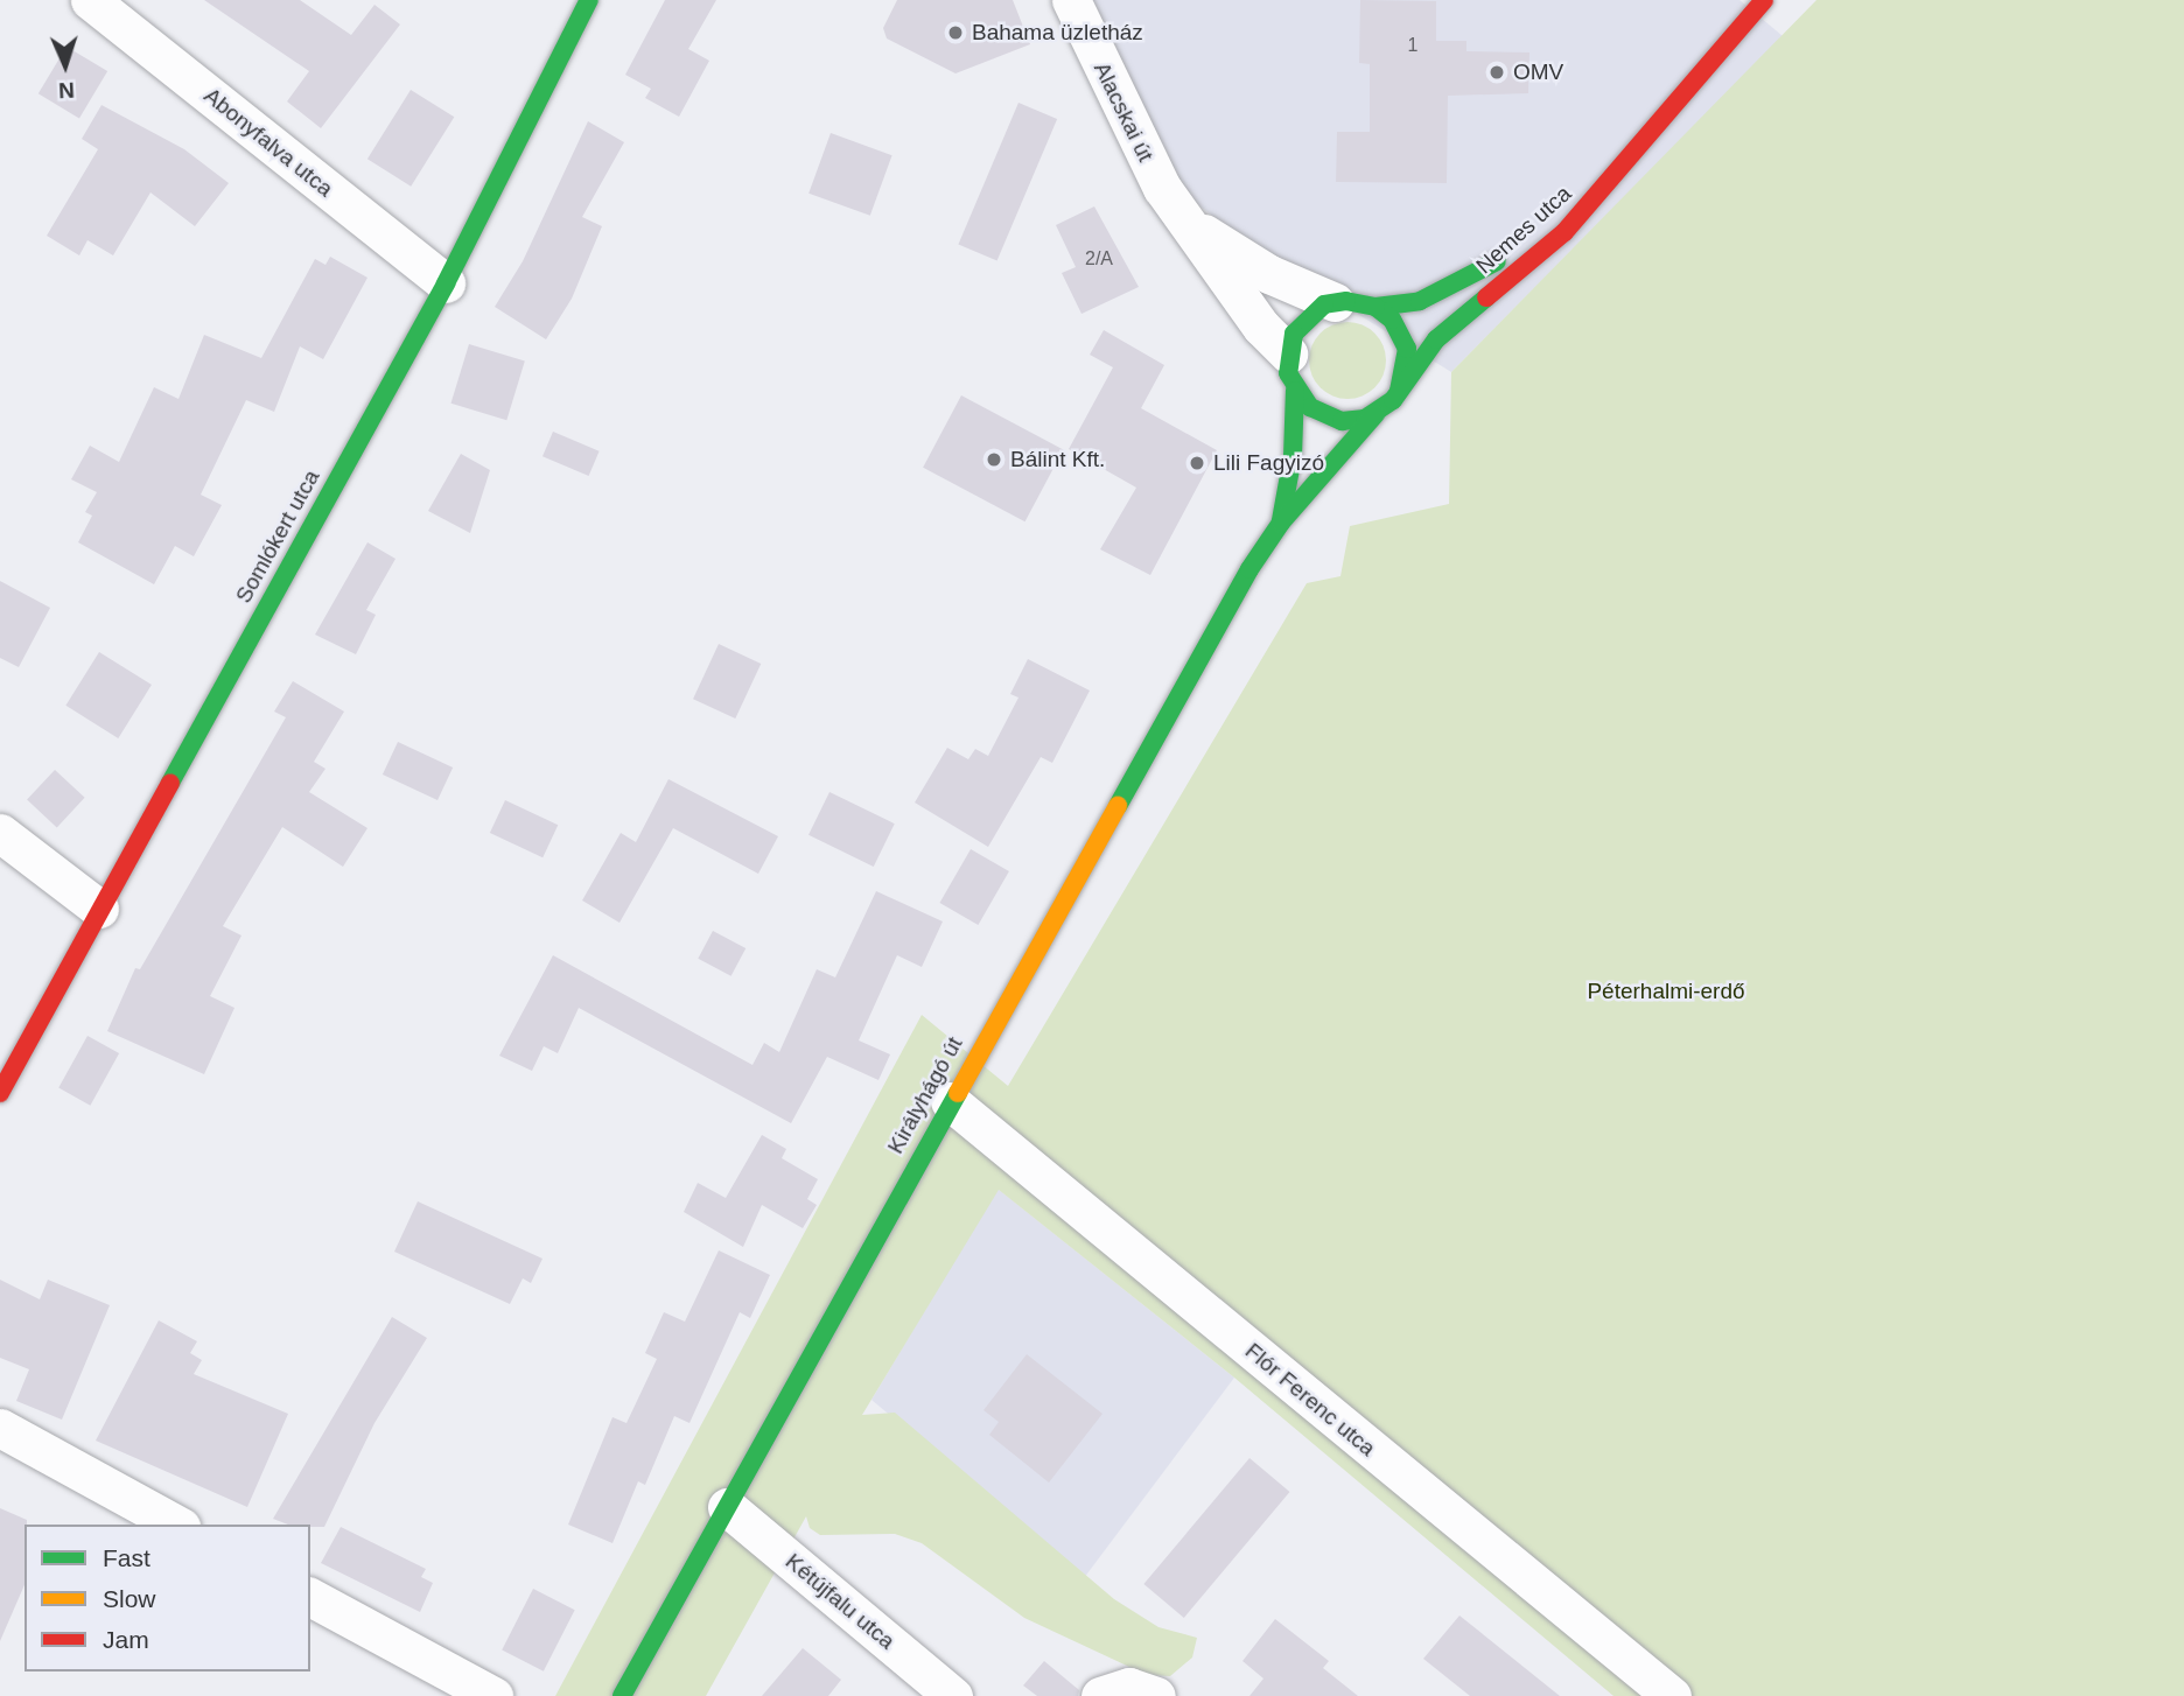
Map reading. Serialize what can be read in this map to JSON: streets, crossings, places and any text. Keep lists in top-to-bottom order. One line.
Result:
{"streets":{"street":["Alacskai út","Abonyfalva utca","Nemes utca","Somlókert utca","Királyhágó út","Flór Ferenc utca","Kétújfalu utca"]},"crossings":[["Alacskai út","Nemes utca"],["Alacskai út","Királyhágó út"],["Abonyfalva utca","Somlókert utca"],["Nemes utca","Királyhágó út"],["Királyhágó út","Flór Ferenc utca"],["Királyhágó út","Kétújfalu utca"]],"parks":["Péterhalmi-erdő"],"places":["Bahama üzletház","OMV","Bálint Kft.","Lili Fagyizó"],"house_numbers":["1","2/A"],"legend":["Fast","Slow","Jam"],"north":"bottom"}
